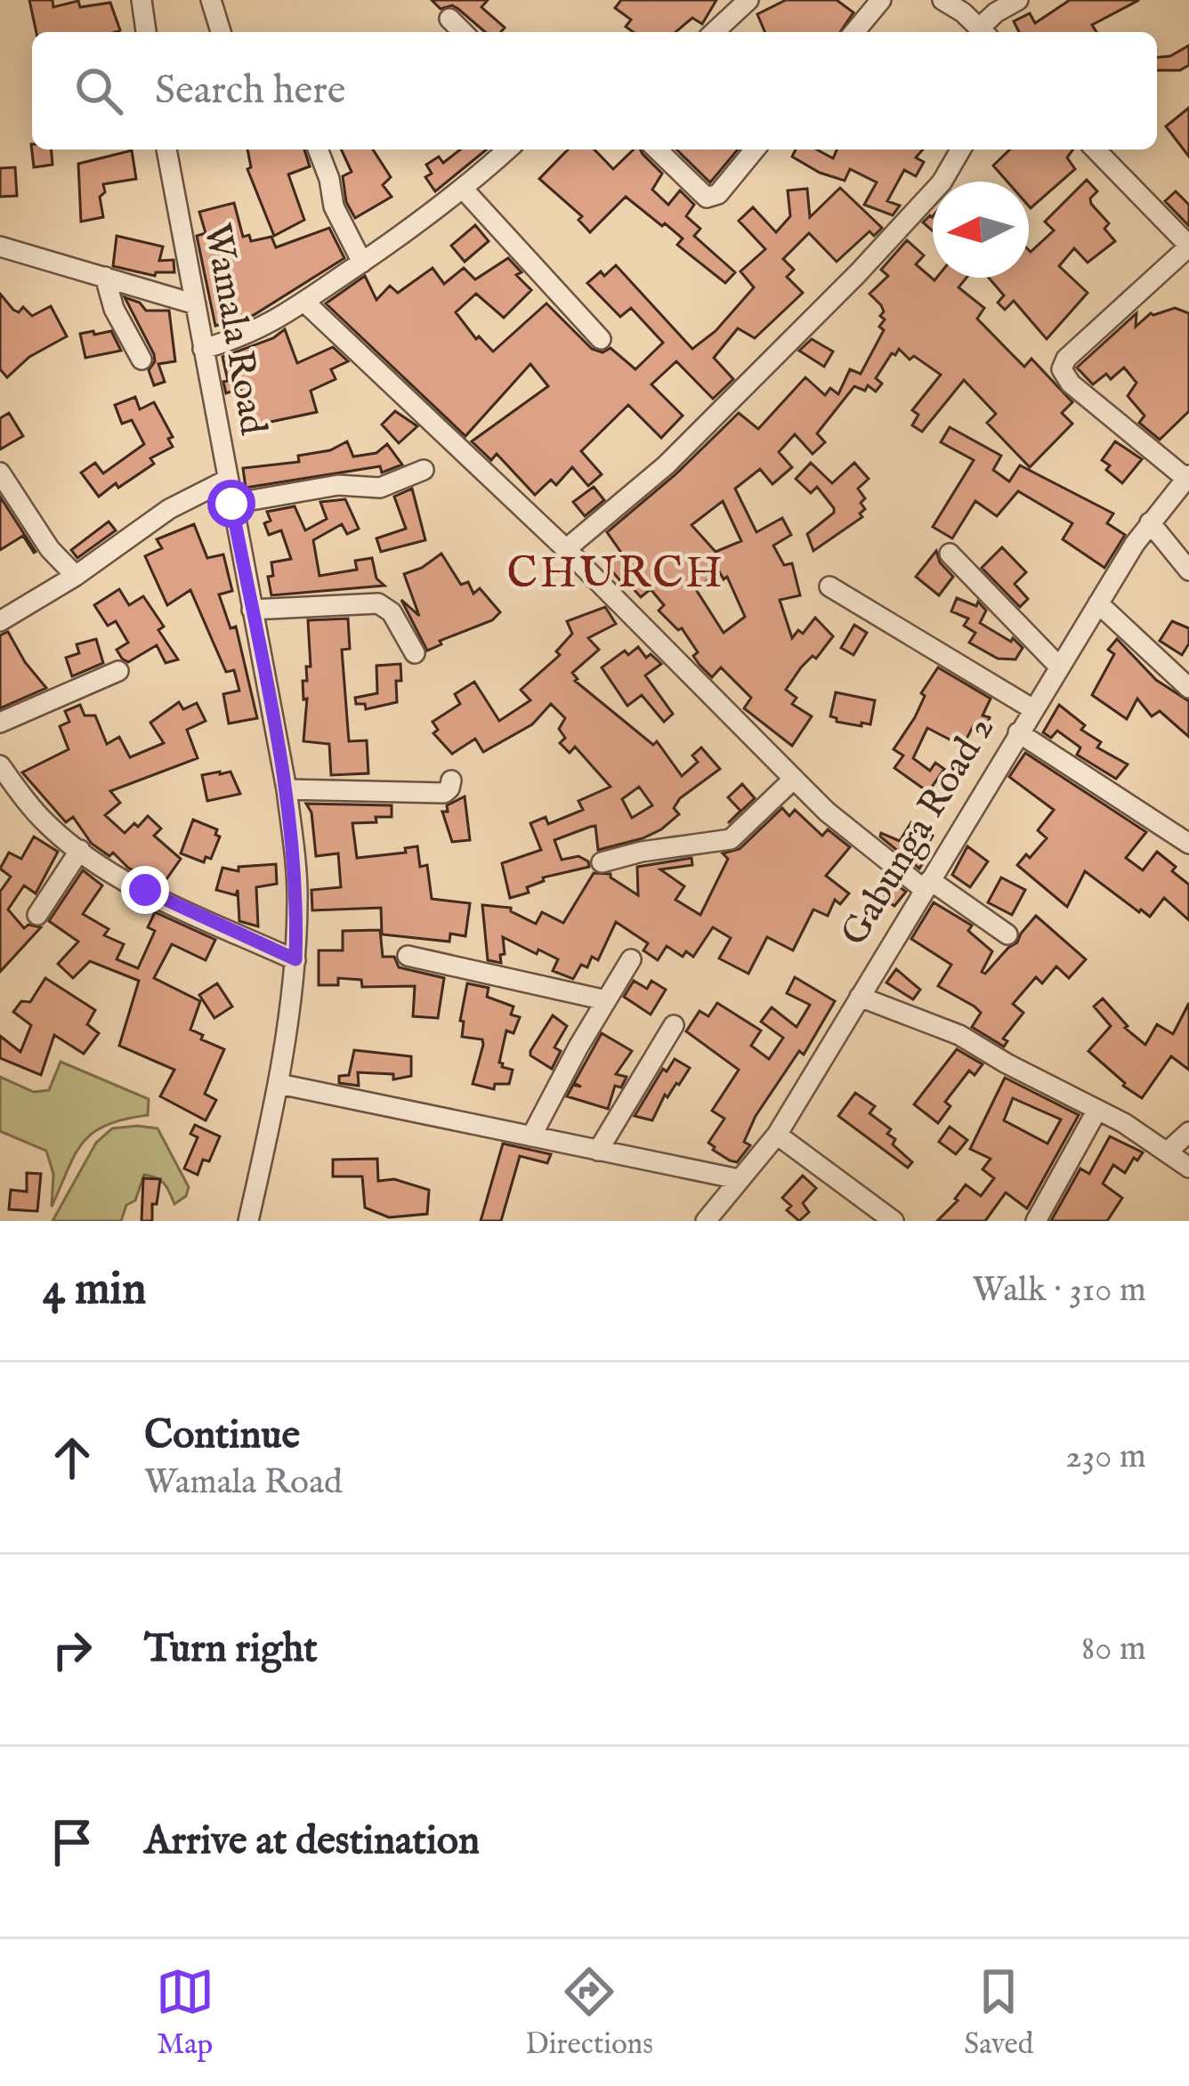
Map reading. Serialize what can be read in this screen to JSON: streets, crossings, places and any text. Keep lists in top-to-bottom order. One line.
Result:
{"streets":{"street":["Wamala Road","Gabunga Road 2"]},"districts":["CHURCH"],"north":"left","page":{"search":"Search here","heading":["4 min","Walk · 310 m"],"list":[["Continue","Wamala Road","230 m"],["Turn right","80 m"],"Arrive at destination"],"nav":["Map","Directions","Saved"]}}
